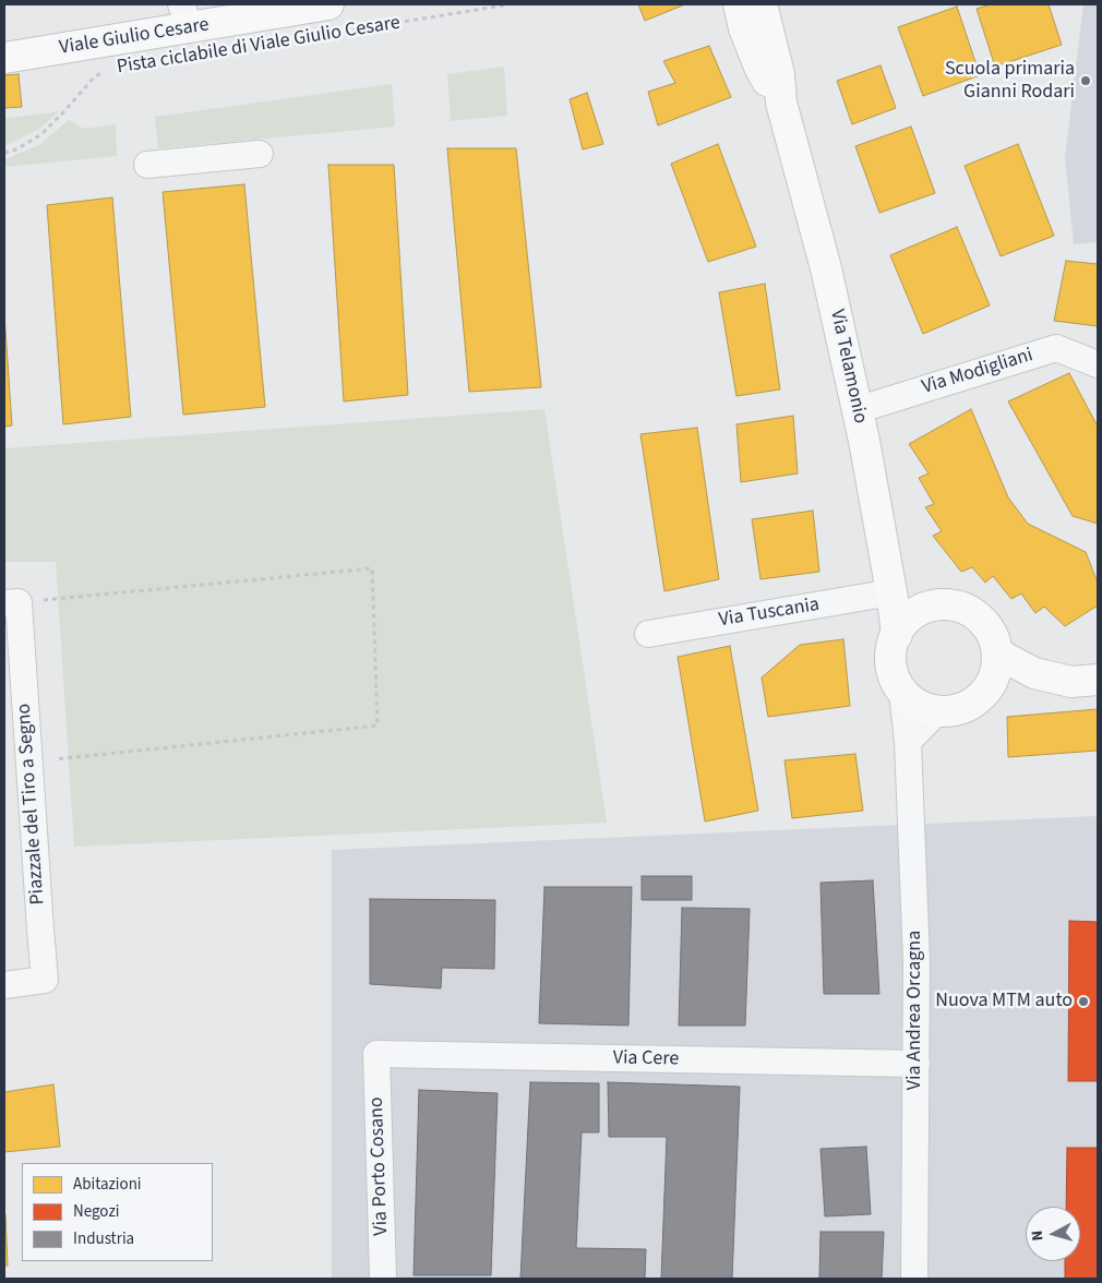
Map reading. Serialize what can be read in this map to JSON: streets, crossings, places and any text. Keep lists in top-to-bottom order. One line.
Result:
{"streets":{"main road":["Viale Giulio Cesare","Via Telamonio"],"street":["Via Modigliani","Via Tuscania","Piazzale del Tiro a Segno","Via Andrea Orcagna","Via Cere","Via Porto Cosano"],"path":["Pista ciclabile di Viale Giulio Cesare"]},"crossings":[["Via Telamonio","Via Modigliani"],["Via Telamonio","Via Tuscania"],["Via Andrea Orcagna","Via Cere"],["Via Cere","Via Porto Cosano"]],"places":["Scuola primaria Gianni Rodari","Nuova MTM auto"],"legend":["Abitazioni","Negozi","Industria"],"north":"left"}
